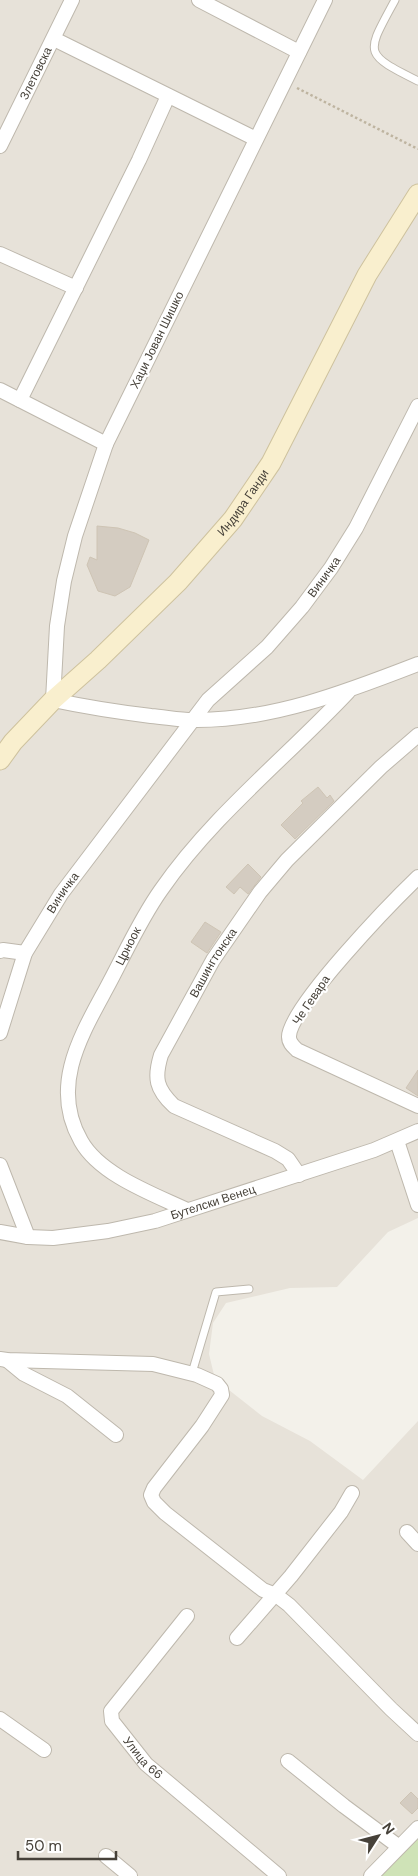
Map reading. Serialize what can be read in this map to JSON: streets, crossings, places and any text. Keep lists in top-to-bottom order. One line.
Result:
{"streets":{"street":["Злетовска","Хаџи Јован Шишко","Индира Ганди","Виничка","Црноок","Вашингтонска","Че Гевара","Бутелски Венец","Улица 66"]},"crossings":[["Хаџи Јован Шишко","Индира Ганди"],["Црноок","Бутелски Венец"],["Вашингтонска","Бутелски Венец"]],"scale_bar":"50 m","north":"top right"}
